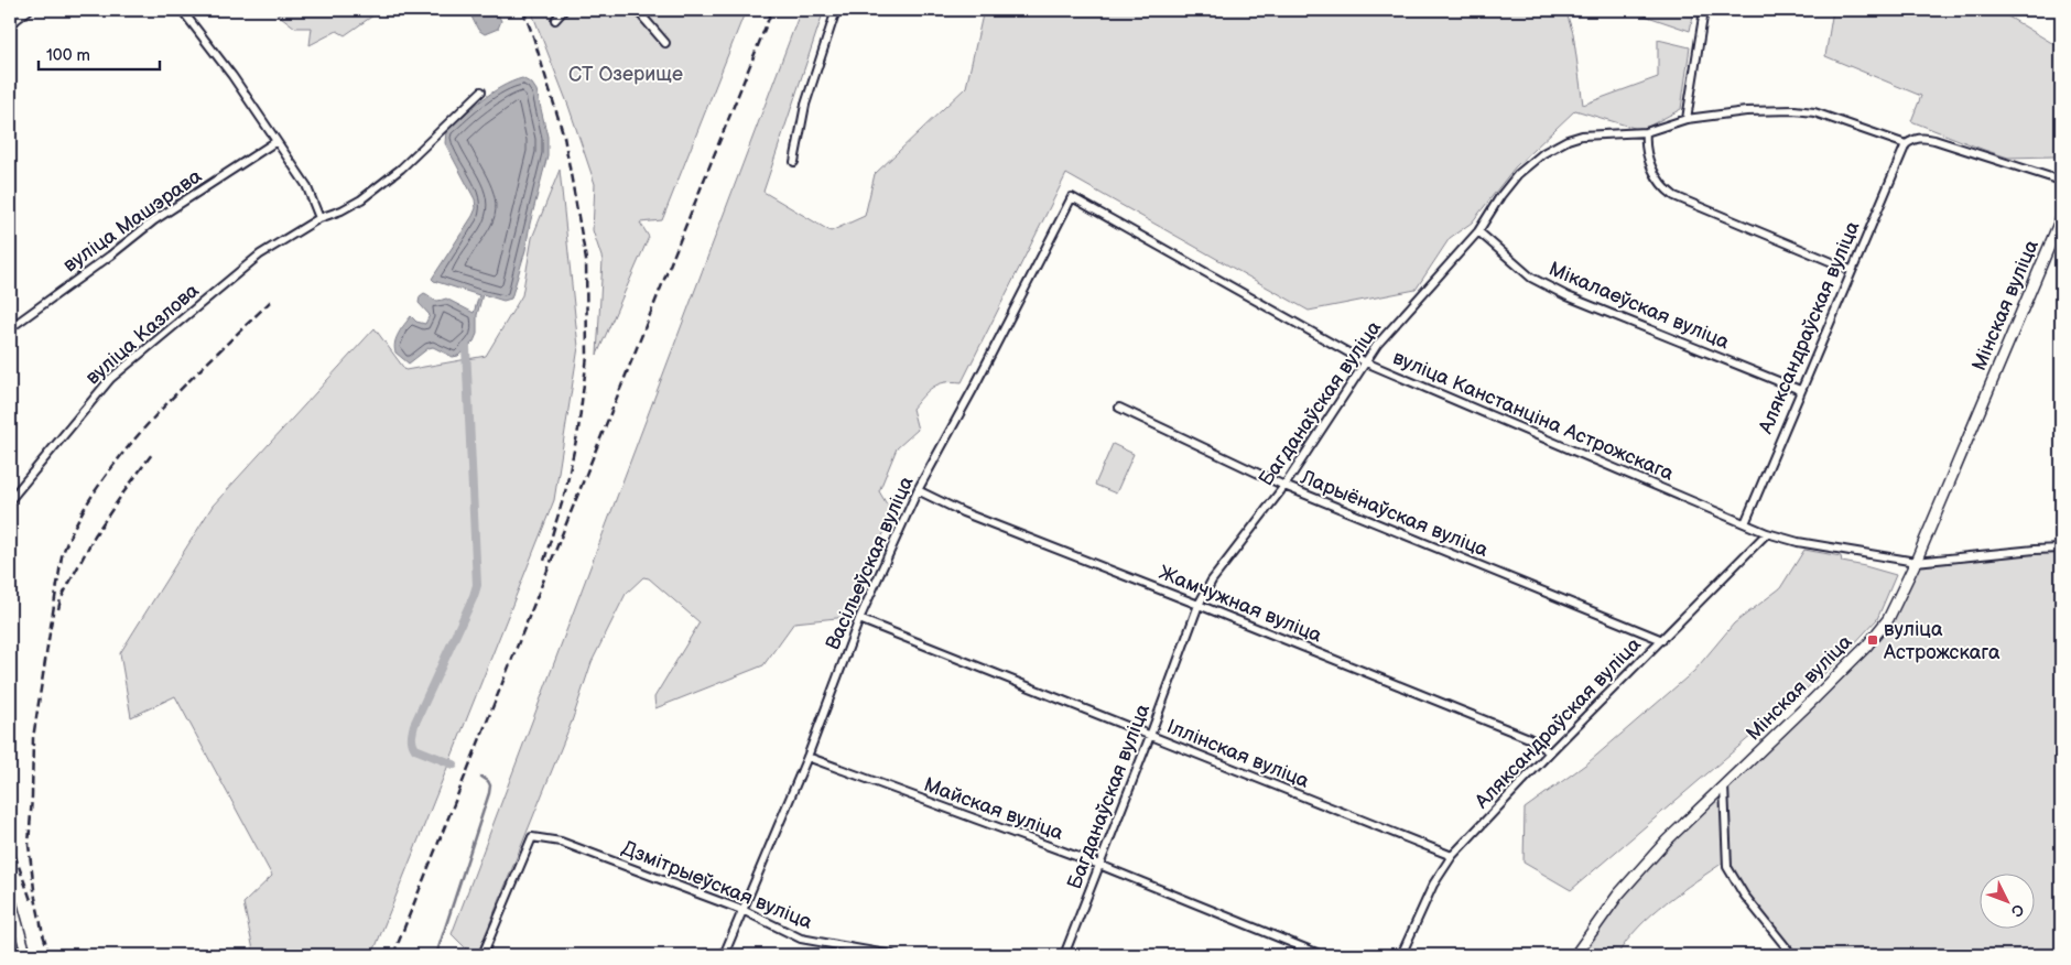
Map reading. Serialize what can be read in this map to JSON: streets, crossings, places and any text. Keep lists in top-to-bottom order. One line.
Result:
{"streets":{"main road":["Мінская вуліца"],"street":["вуліца Машэрава","Мікалаеўская вуліца","Аляксандраўская вуліца","вуліца Казлова","Багданаўская вуліца","вуліца Канстанціна Астрожскага","Ларыёнаўская вуліца","Васільеўская вуліца","Жамчужная вуліца","Іллінская вуліца","Майская вуліца","Дзмітрыеўская вуліца"]},"crossings":[["Мікалаеўская вуліца","Аляксандраўская вуліца"],["Мікалаеўская вуліца","Багданаўская вуліца"],["Мінская вуліца","вуліца Канстанціна Астрожскага"],["Аляксандраўская вуліца","Багданаўская вуліца"],["Аляксандраўская вуліца","вуліца Канстанціна Астрожскага"],["Аляксандраўская вуліца","Ларыёнаўская вуліца"],["Аляксандраўская вуліца","Жамчужная вуліца"],["Аляксандраўская вуліца","Іллінская вуліца"],["Багданаўская вуліца","вуліца Канстанціна Астрожскага"],["Багданаўская вуліца","Ларыёнаўская вуліца"],["Багданаўская вуліца","Жамчужная вуліца"],["Багданаўская вуліца","Іллінская вуліца"],["Багданаўская вуліца","Майская вуліца"],["вуліца Канстанціна Астрожскага","Васільеўская вуліца"],["Васільеўская вуліца","Жамчужная вуліца"],["Васільеўская вуліца","Іллінская вуліца"],["Васільеўская вуліца","Майская вуліца"],["Васільеўская вуліца","Дзмітрыеўская вуліца"]],"parks":["СТ Озерище"],"places":{"transit":["вуліца Астрожскага"]},"scale_bar":"100 m","north":"bottom right"}
